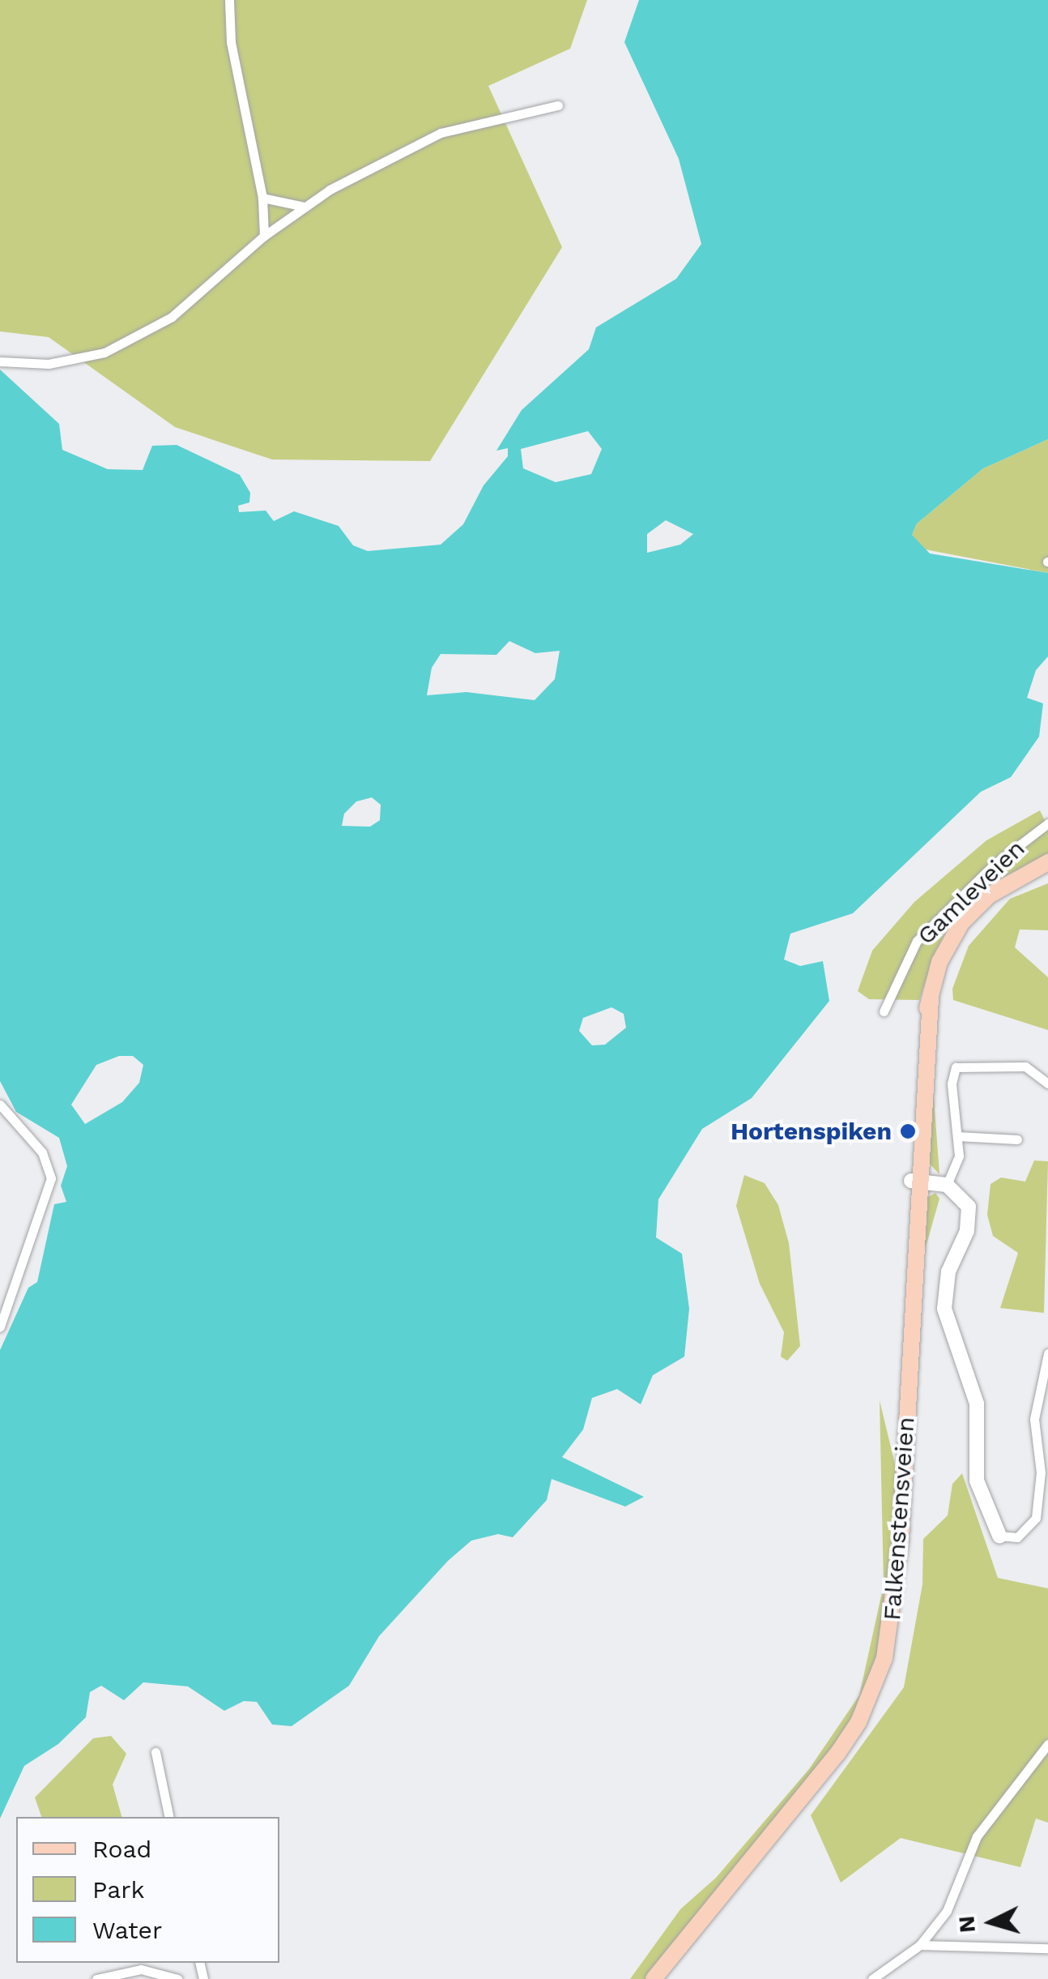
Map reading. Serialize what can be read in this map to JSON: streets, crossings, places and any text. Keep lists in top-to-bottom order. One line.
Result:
{"streets":{"main road":["Falkenstensveien"],"street":["Gamleveien"]},"places":["Hortenspiken"],"legend":["Road","Park","Water"],"north":"left"}
